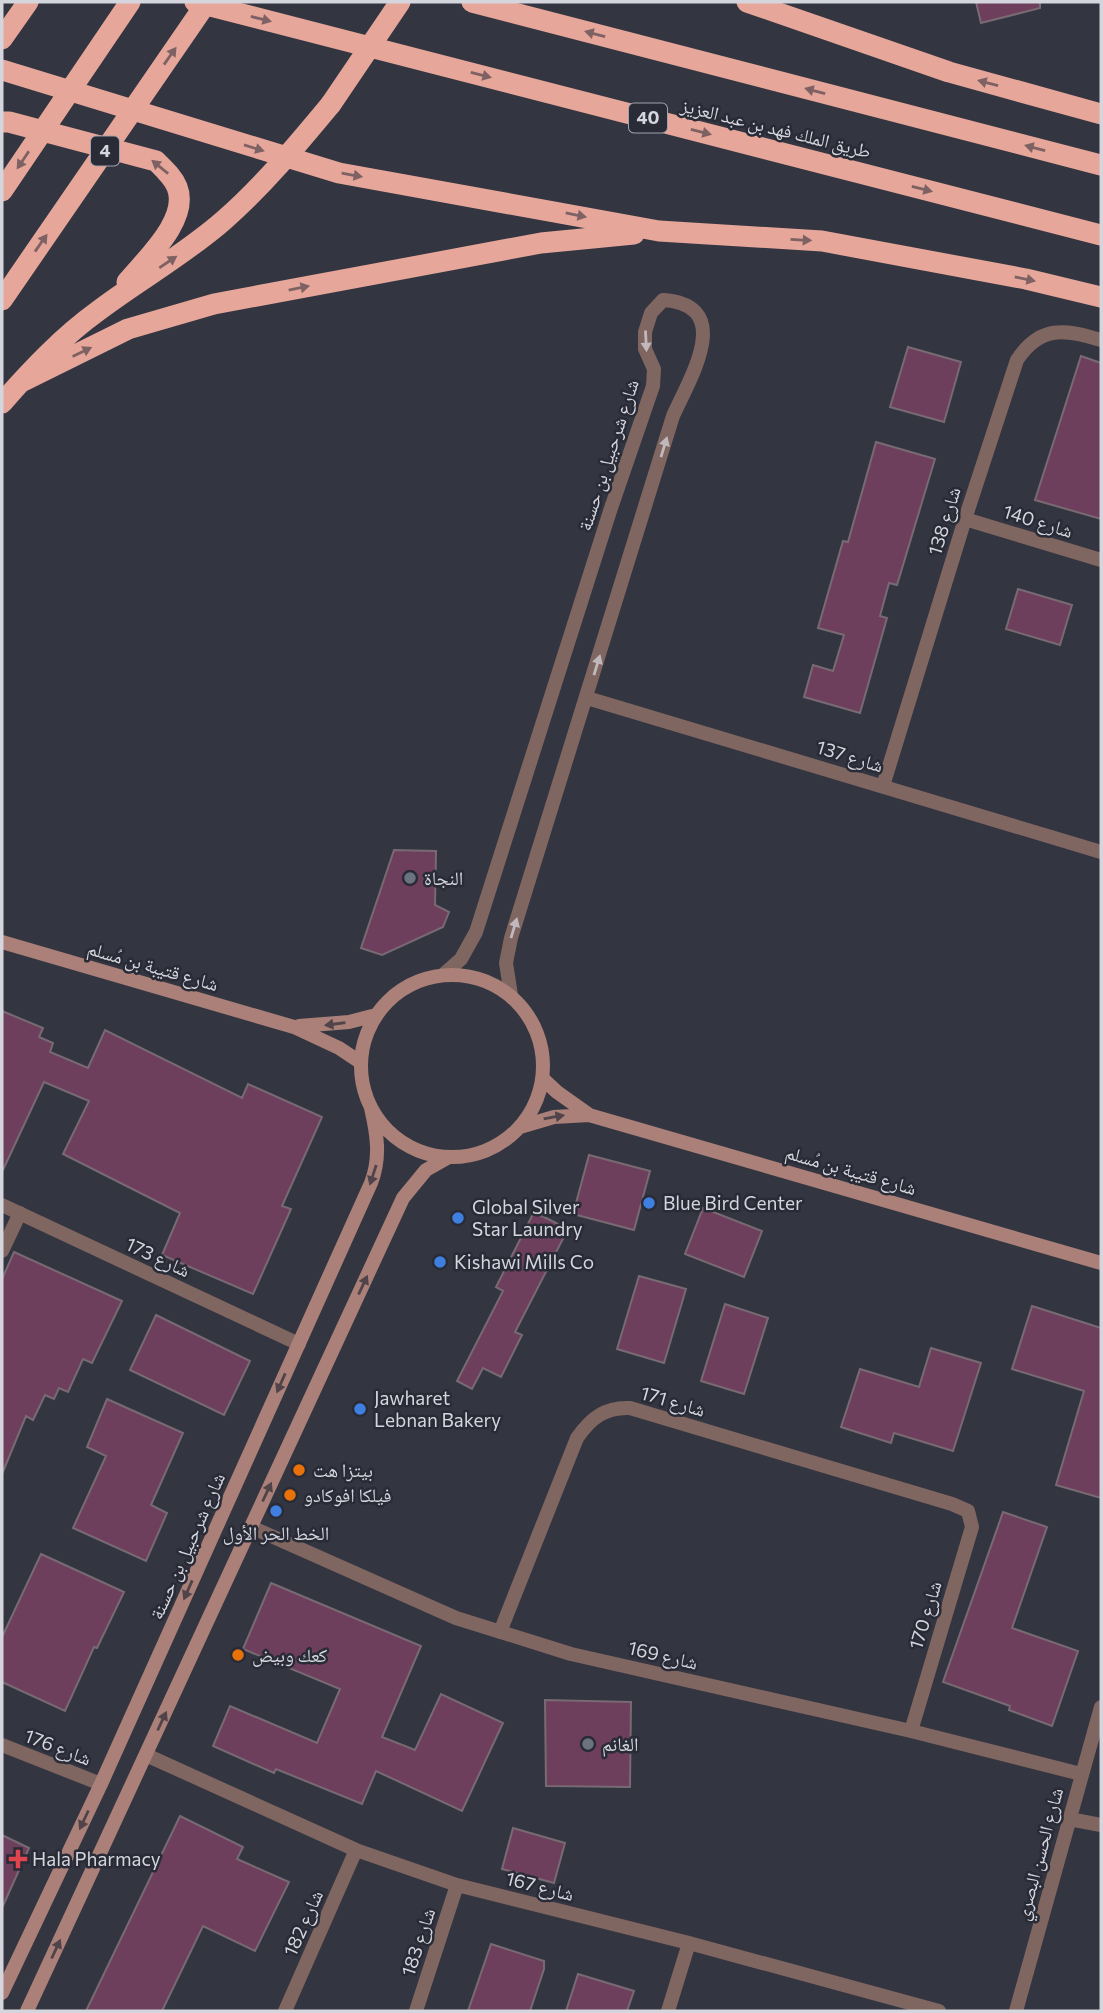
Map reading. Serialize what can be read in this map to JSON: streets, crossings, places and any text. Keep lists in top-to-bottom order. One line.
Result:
{"streets":{"highway":["40","طريق الملك فهد بن عبد العزيز","4"],"street":["شارع شرحبيل بن حسنة","شارع 138","شارع 140","شارع 137","شارع قتيبة بن مُسلم","شارع 173","شارع 171","شارع 170","شارع 169","شارع 176","شارع الحسن البصري","شارع 167","شارع 182","شارع 183"]},"crossings":[["شارع شرحبيل بن حسنة","شارع 137"],["شارع شرحبيل بن حسنة","شارع قتيبة بن مُسلم"],["شارع شرحبيل بن حسنة","شارع 173"],["شارع شرحبيل بن حسنة","شارع 176"],["شارع 138","شارع 140"],["شارع 138","شارع 137"],["شارع 171","شارع 170"],["شارع 171","شارع 169"],["شارع 170","شارع 169"],["شارع 169","شارع الحسن البصري"],["شارع 167","شارع 182"],["شارع 167","شارع 183"]],"places":{"other":["النجاة","Blue Bird Center","Global Silver Star Laundry","Kishawi Mills Co","Jawharet Lebnan Bakery","بيتزا هت","فيلكا افوكادو","الخط الحر الأول","كعك وبيض","الغانم"],"health":["Hala Pharmacy"]}}
